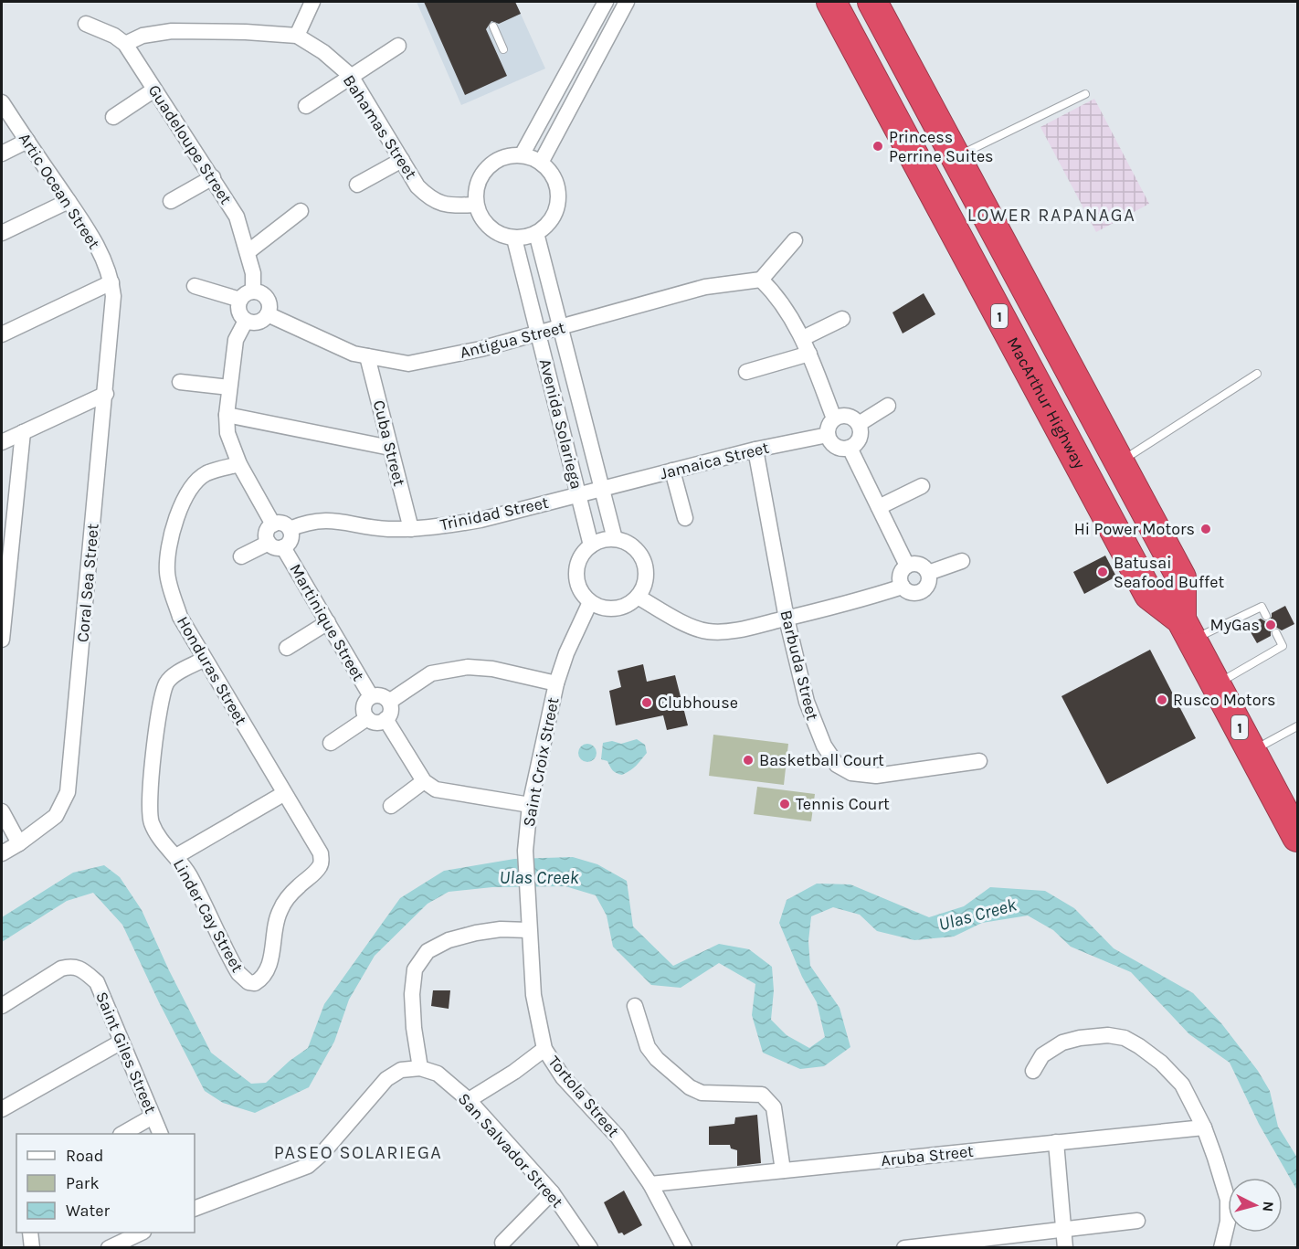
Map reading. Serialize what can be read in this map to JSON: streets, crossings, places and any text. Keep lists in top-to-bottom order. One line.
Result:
{"streets":{"highway":["1","MacArthur Highway"],"street":["Bahamas Street","Guadeloupe Street","Artic Ocean Street","Antigua Street","Avenida Solariega","Cuba Street","Jamaica Street","Trinidad Street","Coral Sea Street","Martinique Street","Barbuda Street","Honduras Street","Saint Croix Street","Linder Cay Street","Saint Giles Street","Tortola Street","San Salvador Street","Aruba Street"]},"crossings":[["Bahamas Street","Guadeloupe Street"],["Bahamas Street","Avenida Solariega"],["Guadeloupe Street","Antigua Street"],["Artic Ocean Street","Coral Sea Street"],["Antigua Street","Avenida Solariega"],["Antigua Street","Cuba Street"],["Avenida Solariega","Jamaica Street"],["Avenida Solariega","Trinidad Street"],["Avenida Solariega","Saint Croix Street"],["Cuba Street","Trinidad Street"],["Jamaica Street","Trinidad Street"],["Jamaica Street","Barbuda Street"],["Trinidad Street","Martinique Street"],["Honduras Street","Linder Cay Street"],["Saint Croix Street","Tortola Street"],["Saint Croix Street","San Salvador Street"],["Tortola Street","San Salvador Street"],["Tortola Street","Aruba Street"]],"districts":["LOWER RAPANAGA","PASEO SOLARIEGA"],"water":["Ulas Creek"],"places":["Princess Perrine Suites","Hi Power Motors","Batusai Seafood Buffet","MyGas","Rusco Motors","Clubhouse","Basketball Court","Tennis Court"],"legend":["Road","Park","Water"],"north":"right"}
